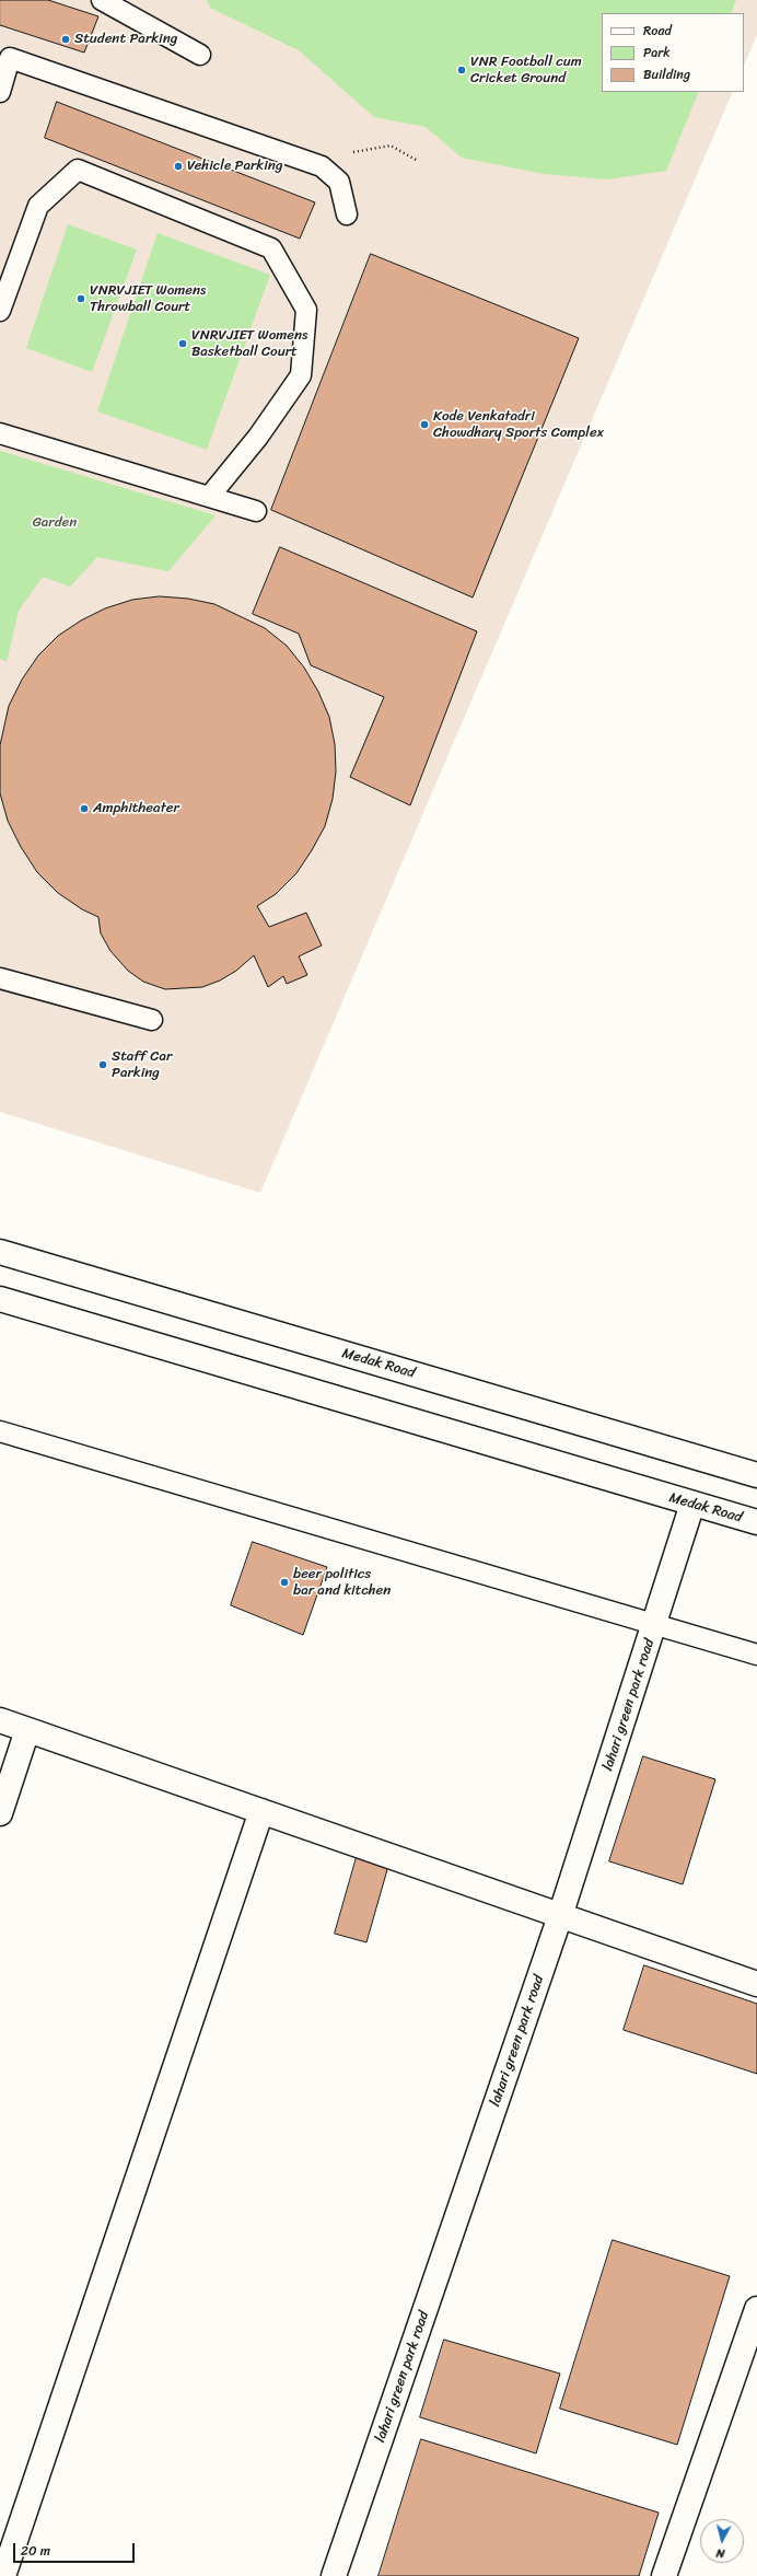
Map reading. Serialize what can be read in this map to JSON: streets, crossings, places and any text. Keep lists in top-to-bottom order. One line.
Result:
{"streets":{"street":["Medak Road","lahari green park road"]},"crossings":[["Medak Road","lahari green park road"]],"parks":["Garden"],"places":["Student Parking","VNR Football cum Cricket Ground","Vehicle Parking","VNRVJIET Womens Throwball Court","VNRVJIET Womens Basketball Court","Kode Venkatadri Chowdhary Sports Complex","Amphitheater","Staff Car Parking","beer politics bar and kitchen"],"legend":["Road","Park","Building"],"scale_bar":"20 m","north":"bottom"}
